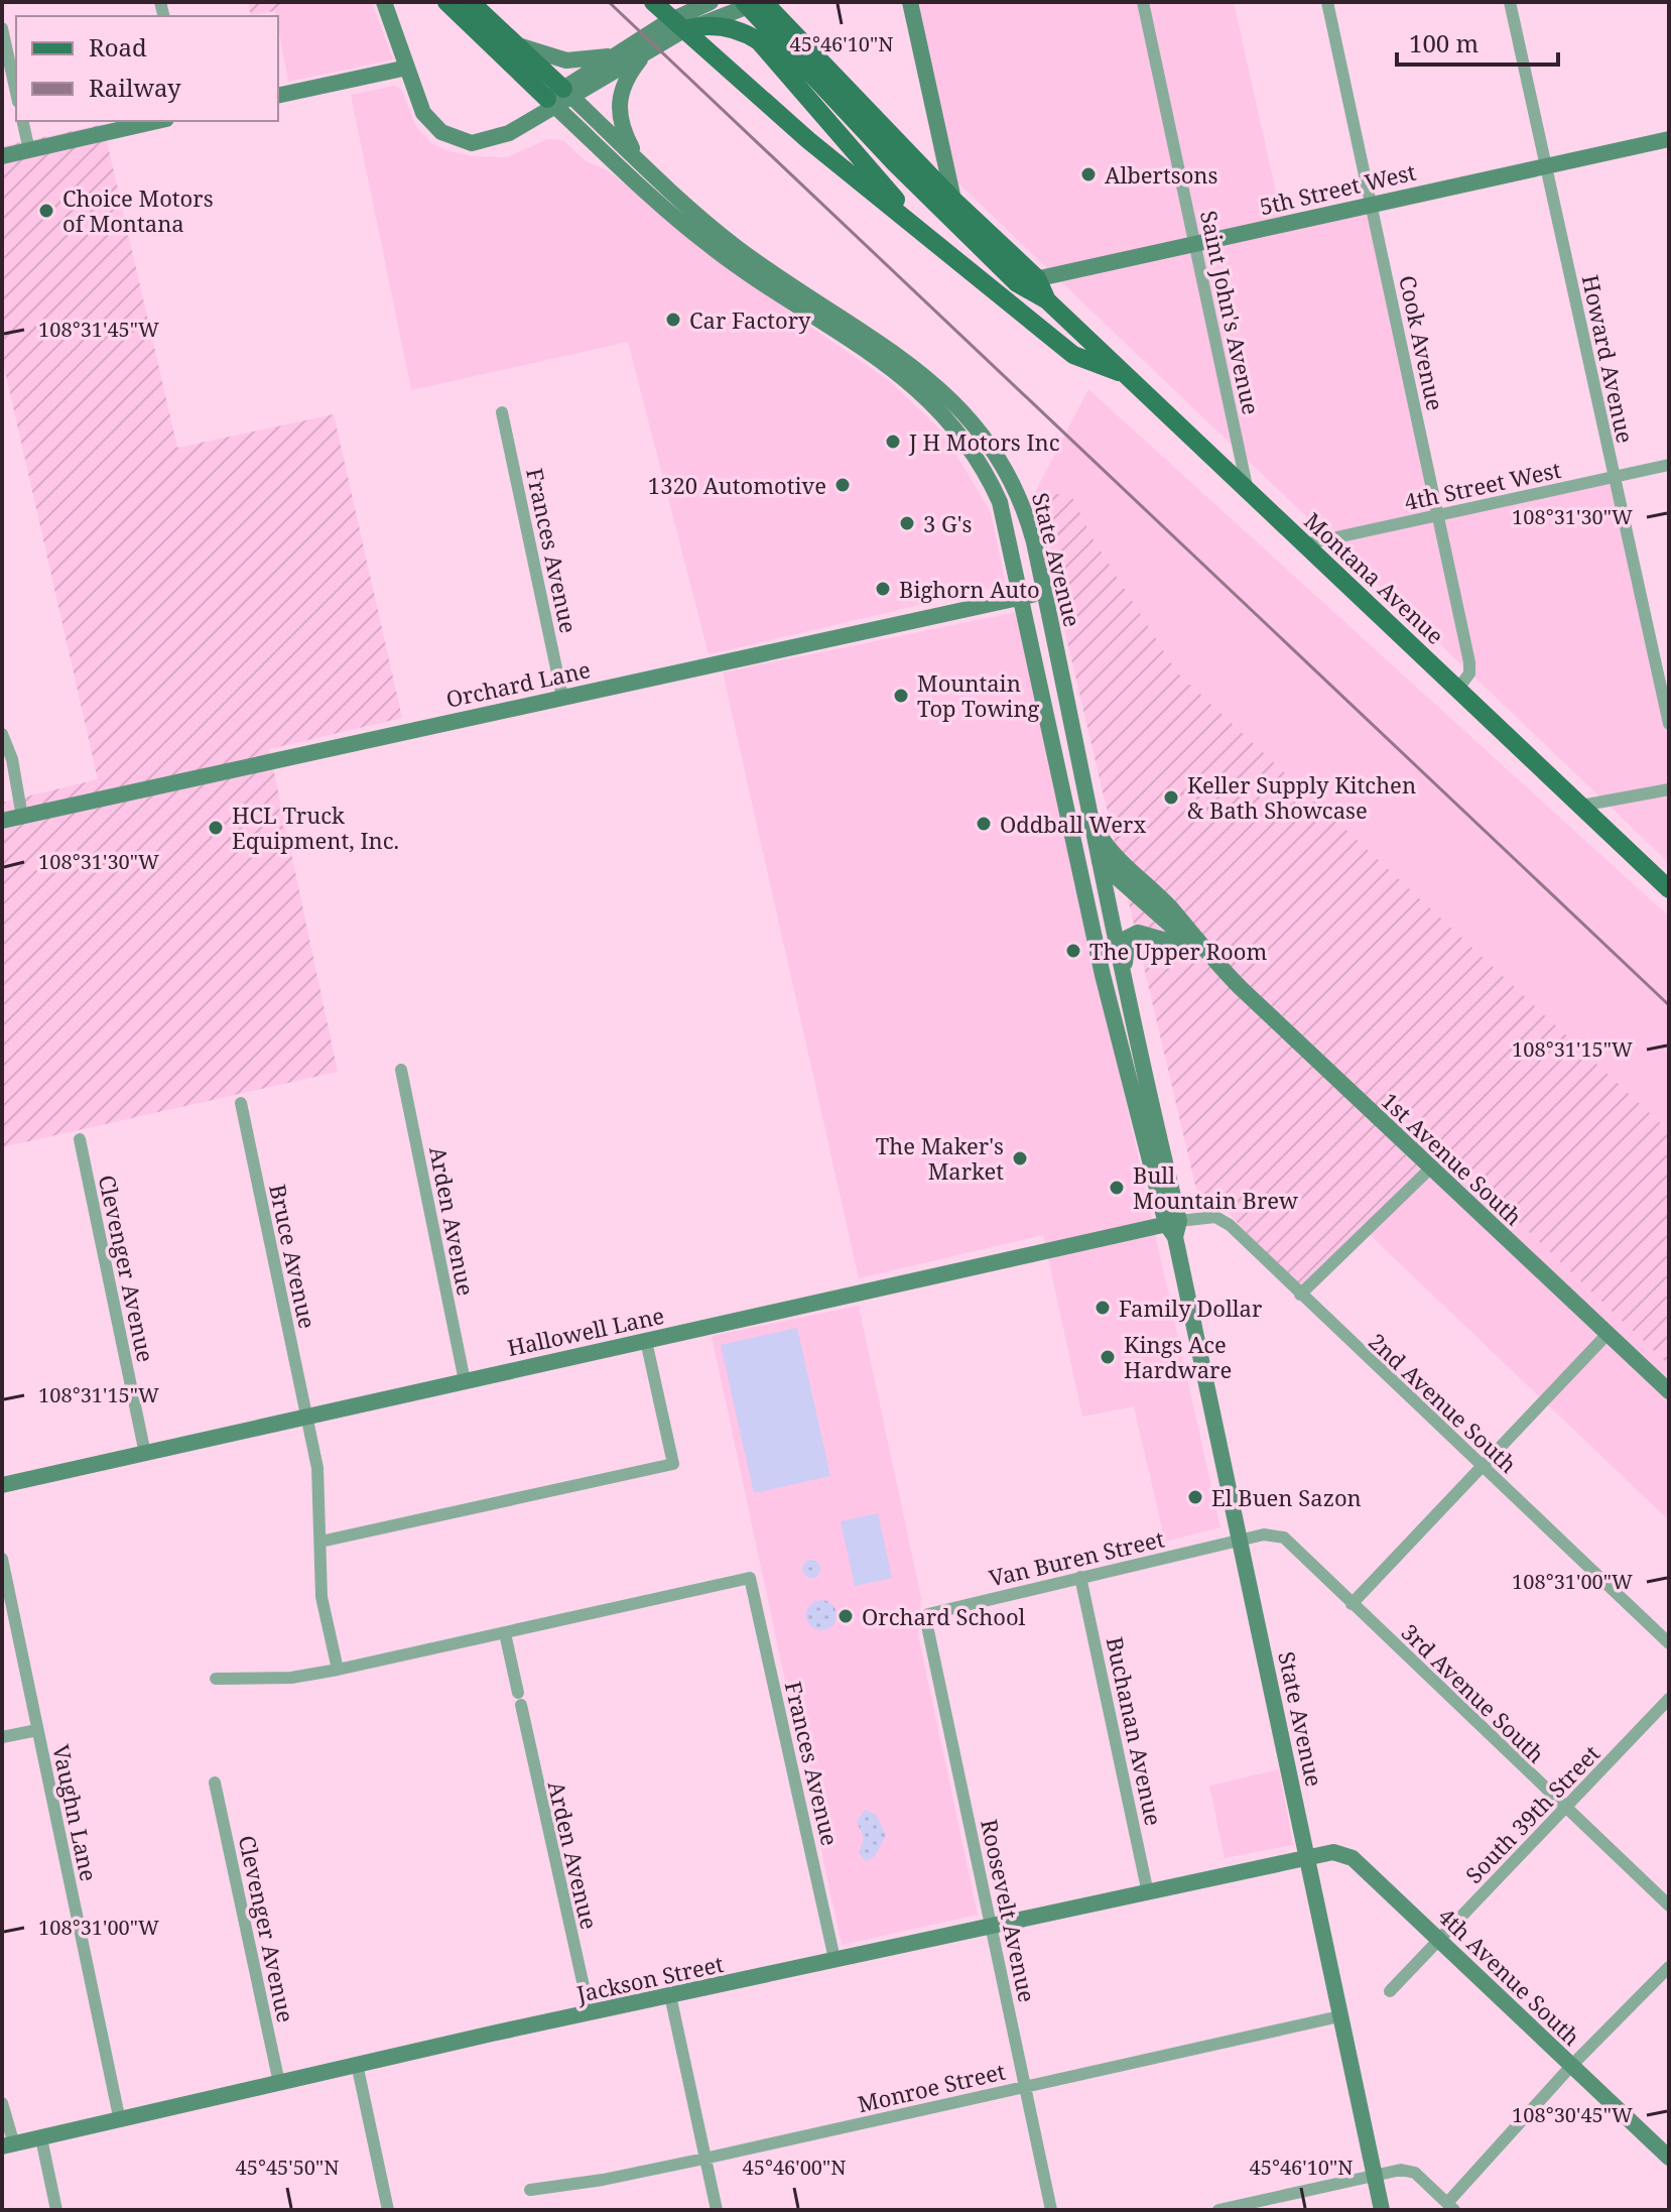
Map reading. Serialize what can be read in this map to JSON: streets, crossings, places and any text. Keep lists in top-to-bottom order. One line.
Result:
{"streets":{"main road":["Montana Avenue"],"street":["5th Street West","Saint John's Avenue","Cook Avenue","Howard Avenue","4th Street West","Frances Avenue","State Avenue","Orchard Lane","1st Avenue South","Arden Avenue","Bruce Avenue","Clevenger Avenue","Hallowell Lane","2nd Avenue South","Van Buren Street","3rd Avenue South","Buchanan Avenue","Vaughn Lane","South 39th Street","Roosevelt Avenue","4th Avenue South","Jackson Street","Monroe Street"]},"crossings":[["5th Street West","Saint John's Avenue"],["5th Street West","Cook Avenue"],["5th Street West","Howard Avenue"],["5th Street West","Montana Avenue"],["Saint John's Avenue","Montana Avenue"],["Cook Avenue","4th Street West"],["Cook Avenue","Montana Avenue"],["Howard Avenue","4th Street West"],["4th Street West","Montana Avenue"],["Frances Avenue","Orchard Lane"],["Frances Avenue","Arden Avenue"],["Frances Avenue","Jackson Street"],["State Avenue","Orchard Lane"],["State Avenue","1st Avenue South"],["State Avenue","Hallowell Lane"],["State Avenue","2nd Avenue South"],["State Avenue","Van Buren Street"],["State Avenue","3rd Avenue South"],["State Avenue","4th Avenue South"],["State Avenue","Jackson Street"],["State Avenue","Monroe Street"],["Arden Avenue","Hallowell Lane"],["Arden Avenue","Jackson Street"],["Bruce Avenue","Hallowell Lane"],["Clevenger Avenue","Hallowell Lane"],["Clevenger Avenue","Jackson Street"],["Hallowell Lane","2nd Avenue South"],["Van Buren Street","3rd Avenue South"],["Van Buren Street","Buchanan Avenue"],["Van Buren Street","Roosevelt Avenue"],["3rd Avenue South","South 39th Street"],["Buchanan Avenue","Jackson Street"],["Vaughn Lane","Jackson Street"],["South 39th Street","4th Avenue South"],["Roosevelt Avenue","Jackson Street"],["Roosevelt Avenue","Monroe Street"],["4th Avenue South","Jackson Street"]],"places":["Albertsons","Choice Motors of Montana","Car Factory","J H Motors Inc","1320 Automotive","3 G's","Bighorn Auto","Mountain Top Towing","Keller Supply Kitchen & Bath Showcase","Oddball Werx","HCL Truck Equipment, Inc.","The Upper Room","The Maker's Market","Bull Mountain Brew","Family Dollar","Kings Ace Hardware","El Buen Sazon","Orchard School"],"legend":["Road","Railway"],"scale_bar":"100 m","coordinates":["45°46'10\"N","108°31'45\"W","108°31'30\"W","108°31'15\"W","108°31'00\"W","108°30'45\"W","45°45'50\"N","45°46'00\"N"]}
